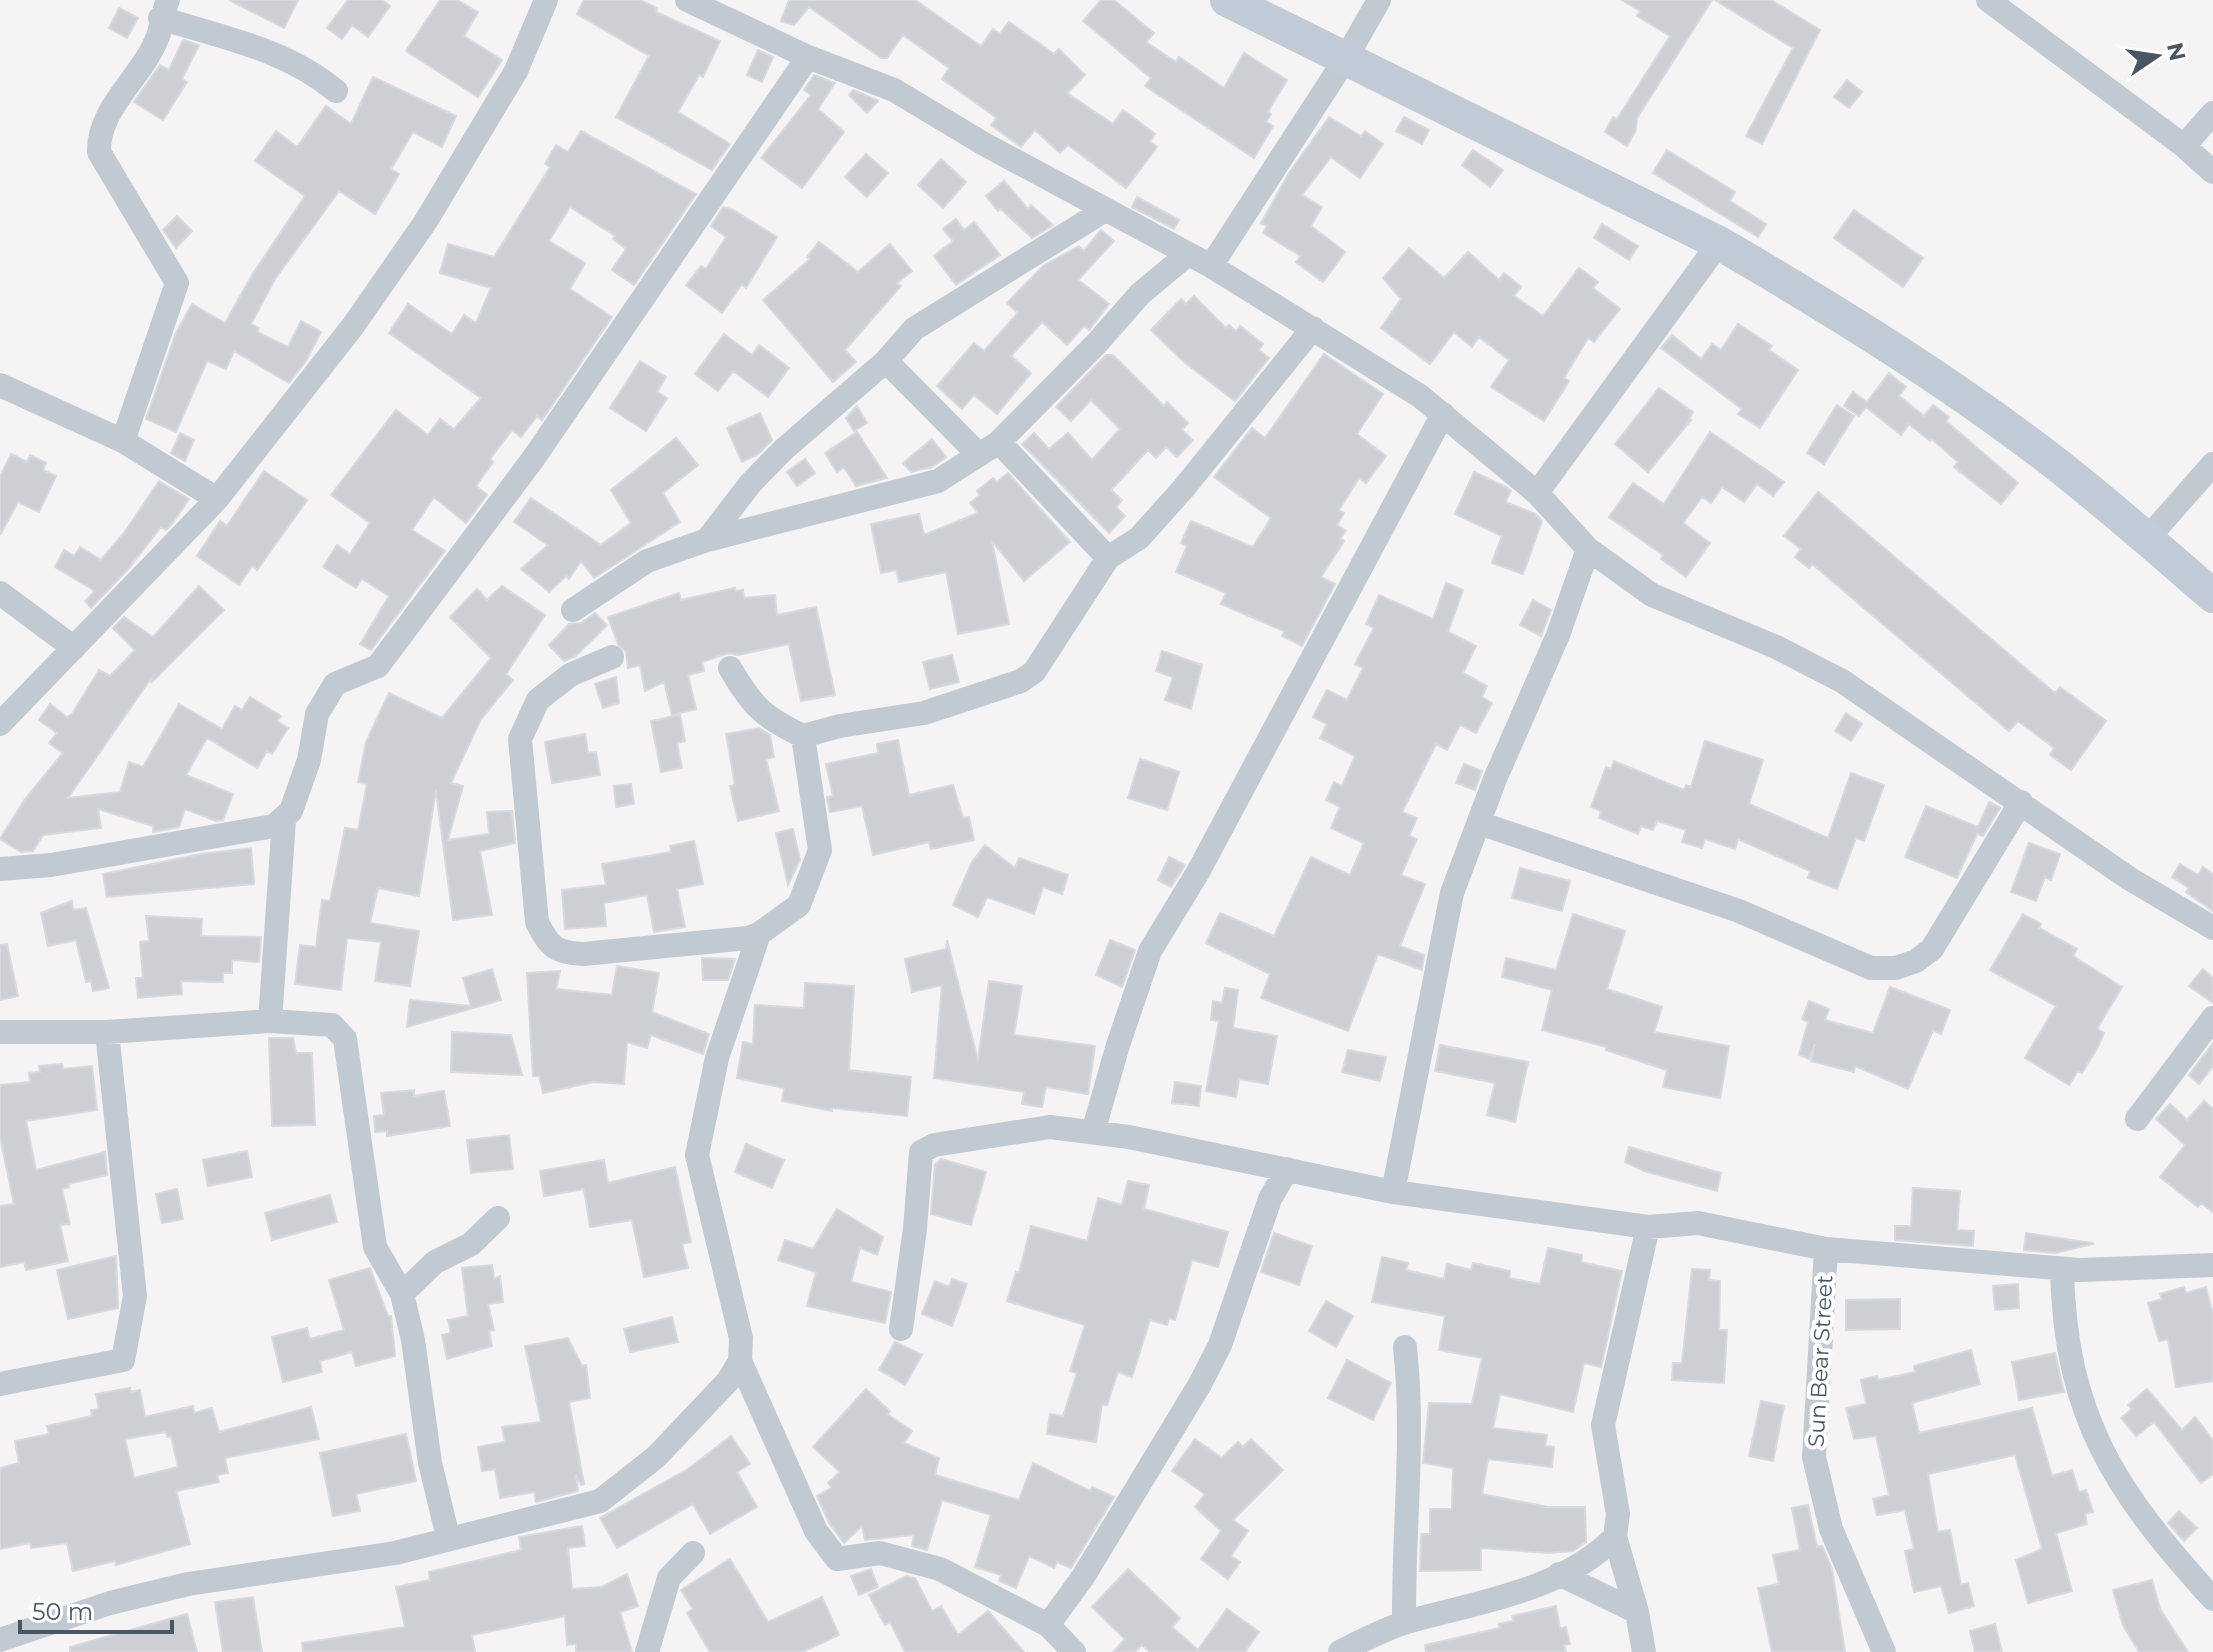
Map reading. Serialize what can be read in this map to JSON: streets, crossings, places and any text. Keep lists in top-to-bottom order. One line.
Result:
{"streets":{"street":["Sun Bear Street"]},"scale_bar":"50 m","north":"right"}
